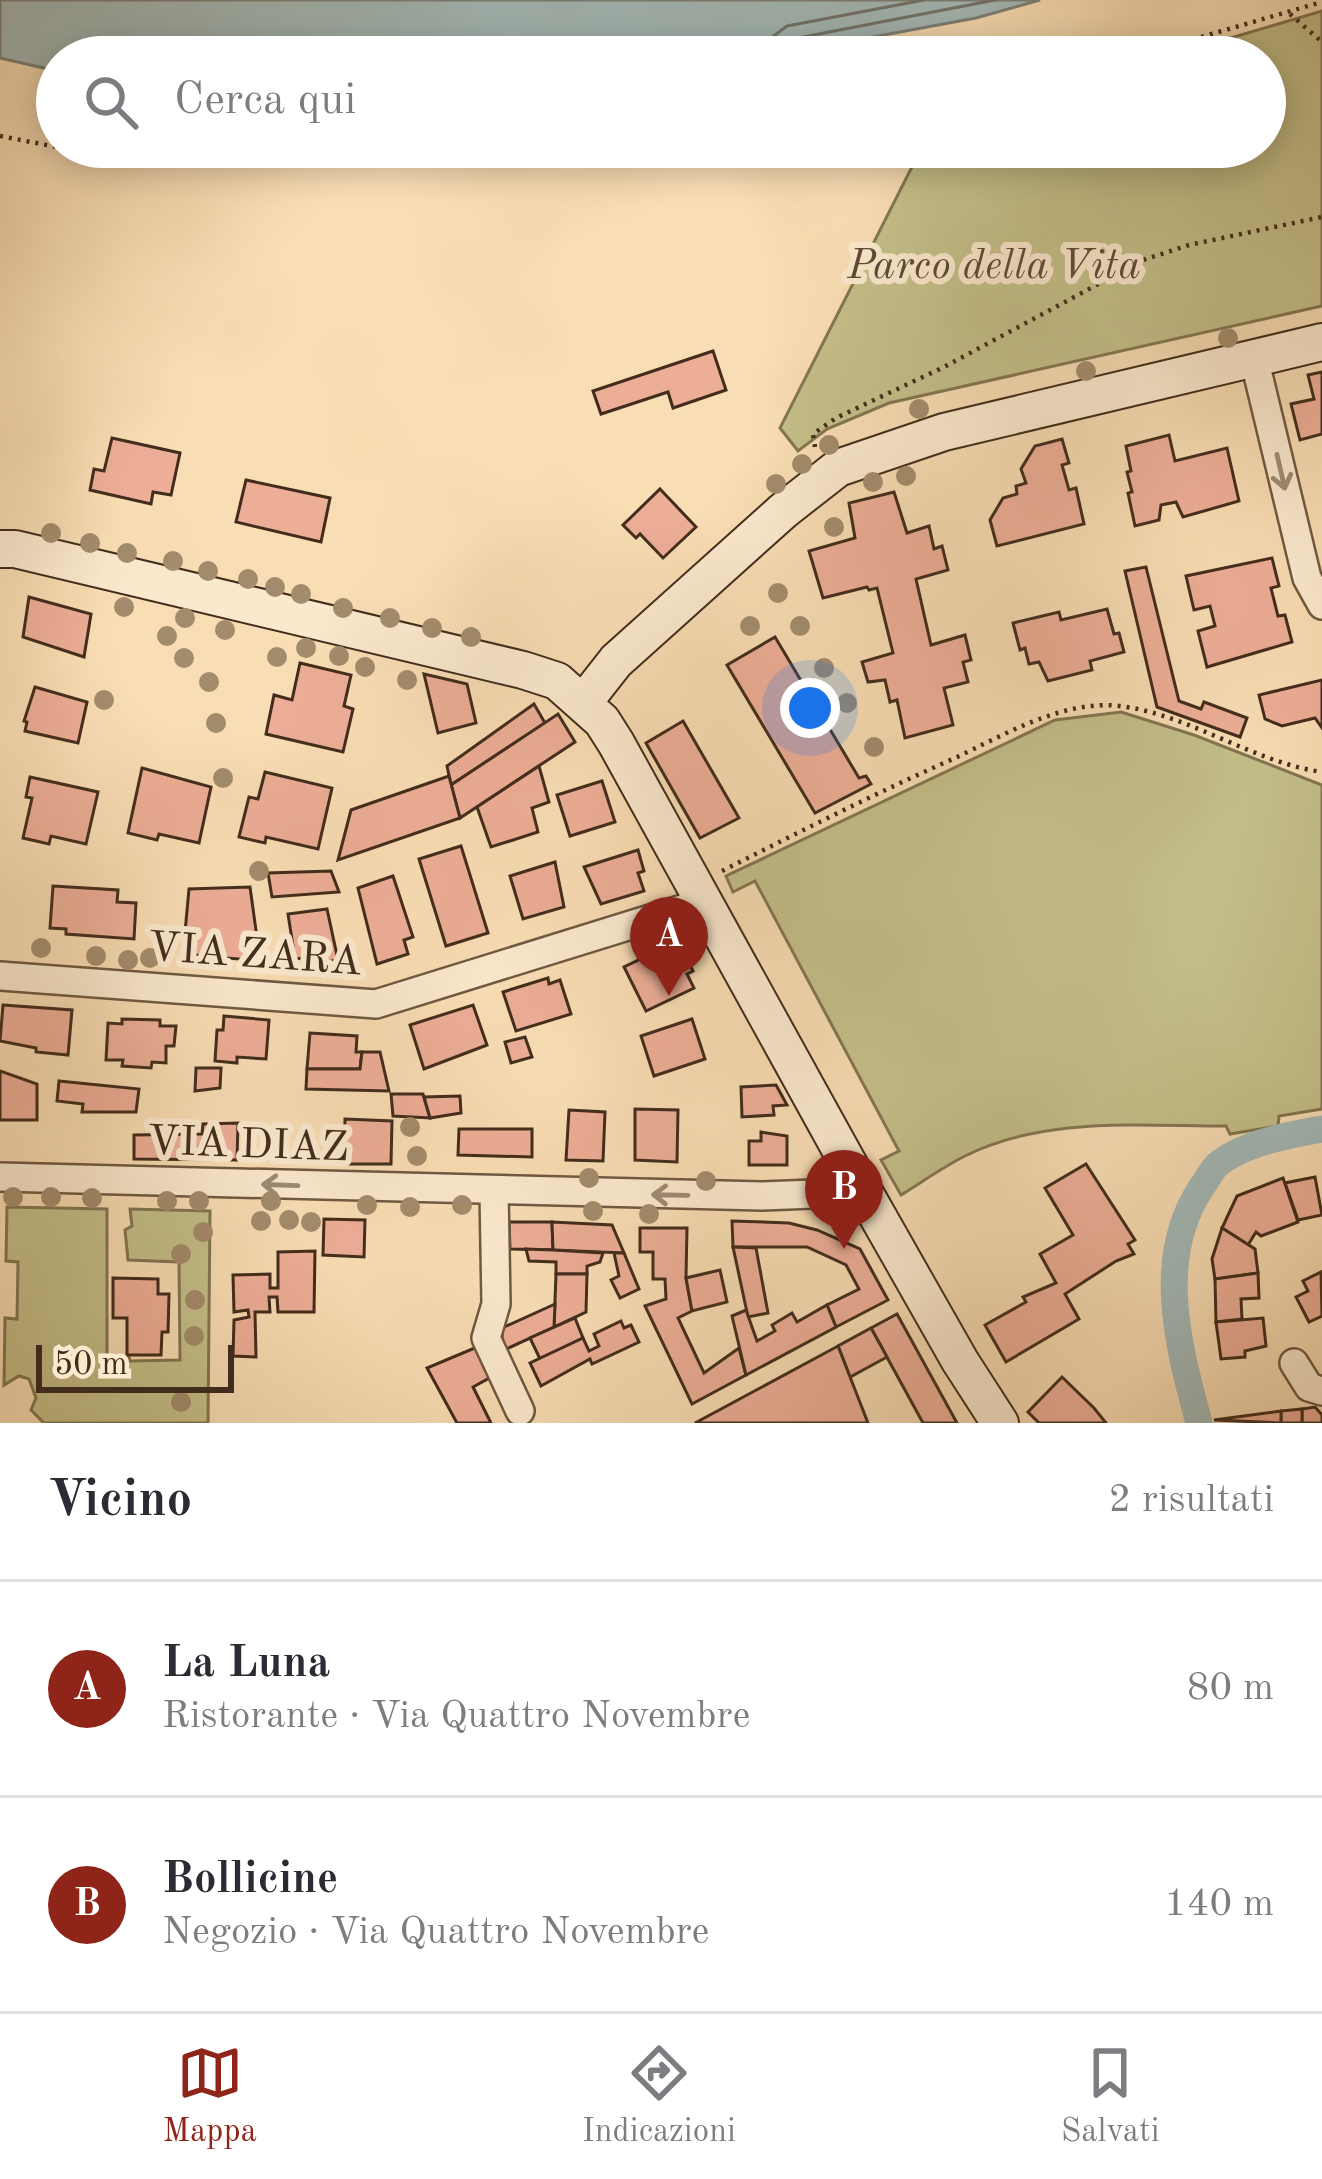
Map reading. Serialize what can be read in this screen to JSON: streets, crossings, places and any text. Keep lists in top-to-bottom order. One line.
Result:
{"streets":{"street":["VIA ZARA","VIA DIAZ"]},"one_way":["VIA DIAZ"],"parks":["Parco della Vita"],"scale_bar":"50 m","page":{"search":"Cerca qui","pins":["A","B"],"scale":"50 m","heading":["Vicino","2 risultati"],"list":[{"mark":"A","name":"La Luna","note":"Ristorante · Via Quattro Novembre","value":"80 m"},{"mark":"B","name":"Bollicine","note":"Negozio · Via Quattro Novembre","value":"140 m"}],"nav":["Mappa","Indicazioni","Salvati"]}}
